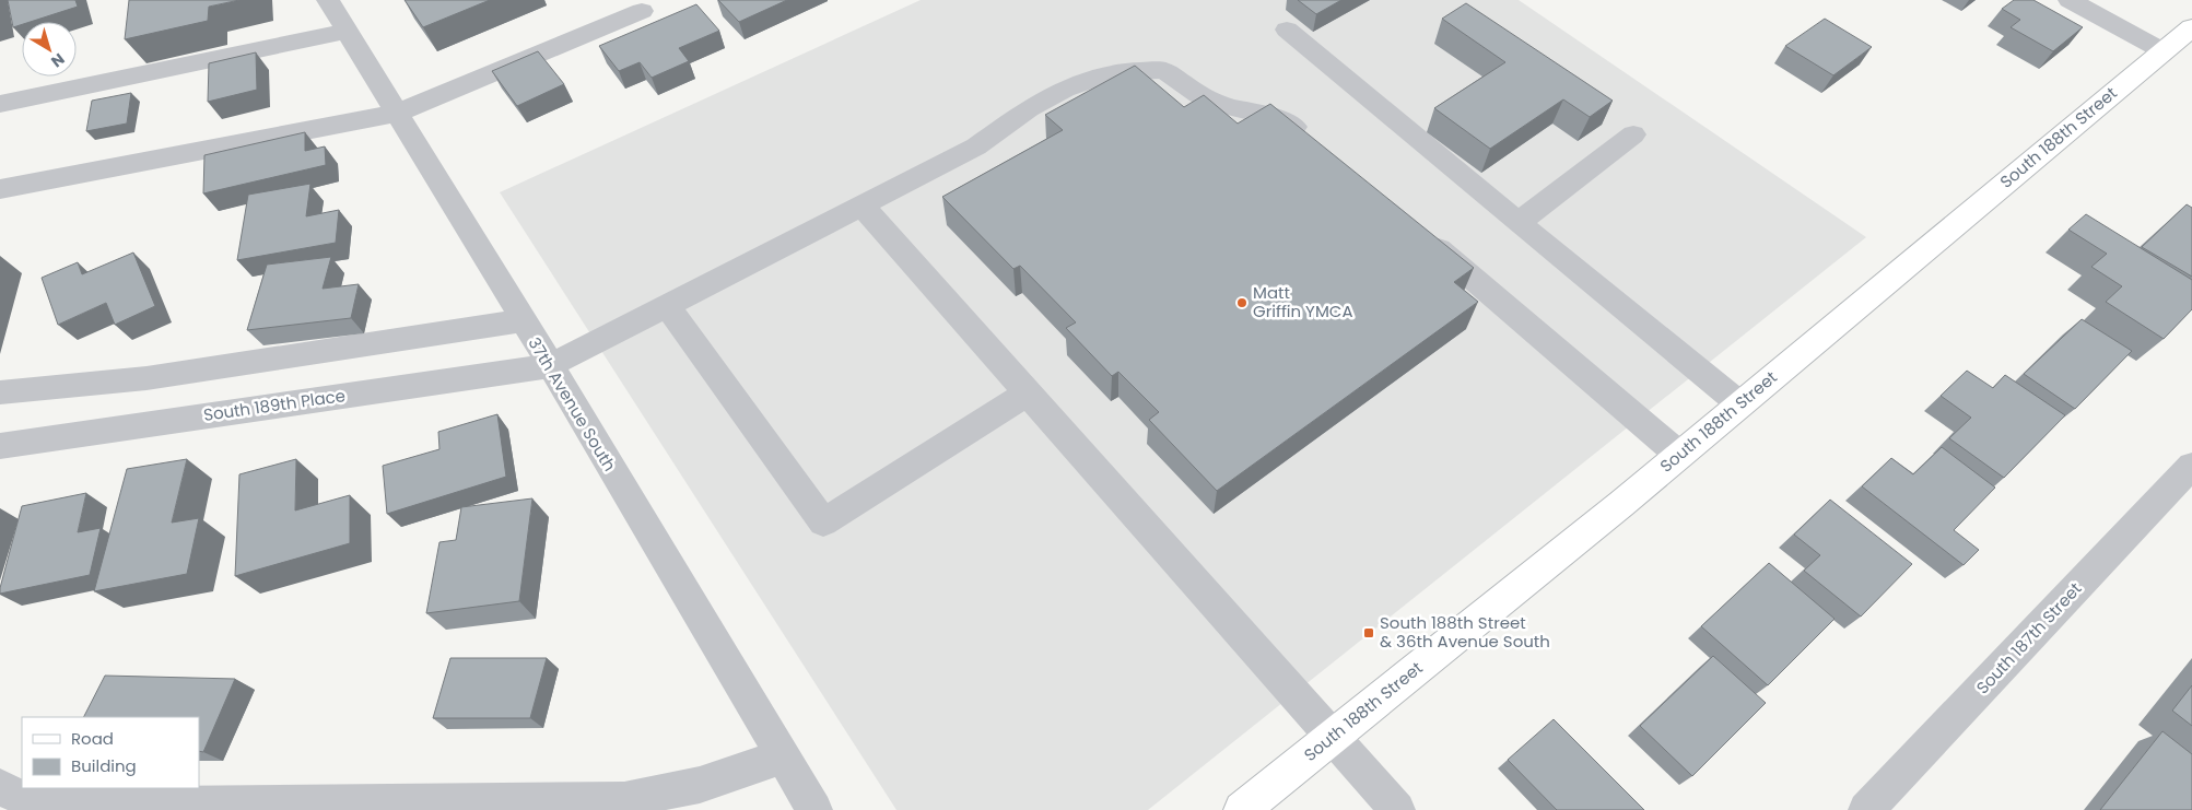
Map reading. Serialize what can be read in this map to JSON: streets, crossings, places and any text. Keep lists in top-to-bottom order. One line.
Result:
{"streets":{"main road":["South 188th Street"],"street":["37th Avenue South","South 189th Place","South 187th Street"]},"crossings":[["37th Avenue South","South 189th Place"]],"places":{"other":["Matt Griffin YMCA"],"transit":["South 188th Street & 36th Avenue South"]},"legend":["Road","Building"],"north":"bottom right"}
